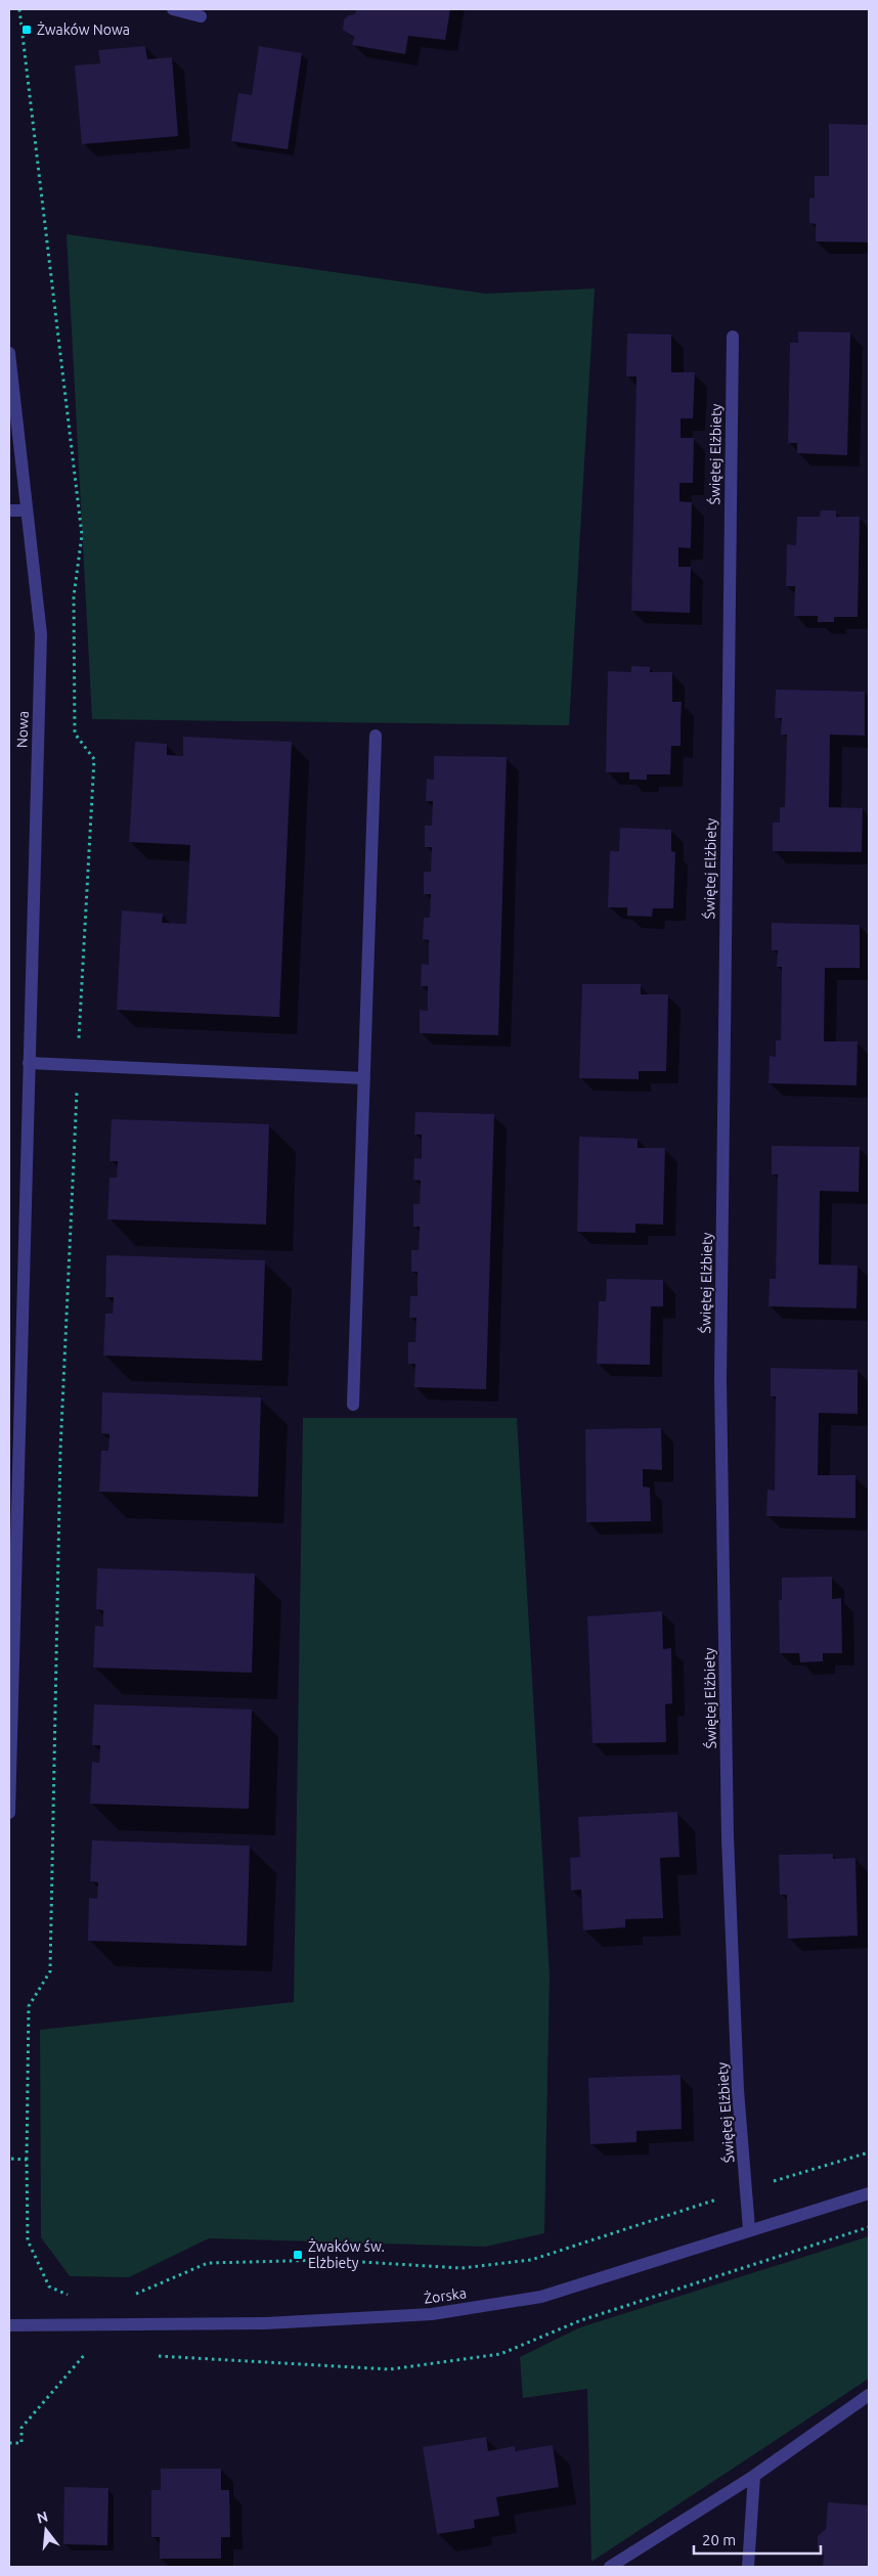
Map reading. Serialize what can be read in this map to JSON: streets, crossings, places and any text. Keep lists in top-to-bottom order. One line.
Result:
{"streets":{"street":["Świętej Elżbiety","Nowa","Żorska"]},"crossings":[["Świętej Elżbiety","Żorska"]],"places":{"transit":["Żwaków Nowa","Żwaków św. Elżbiety"]},"scale_bar":"20 m","north":"top"}
